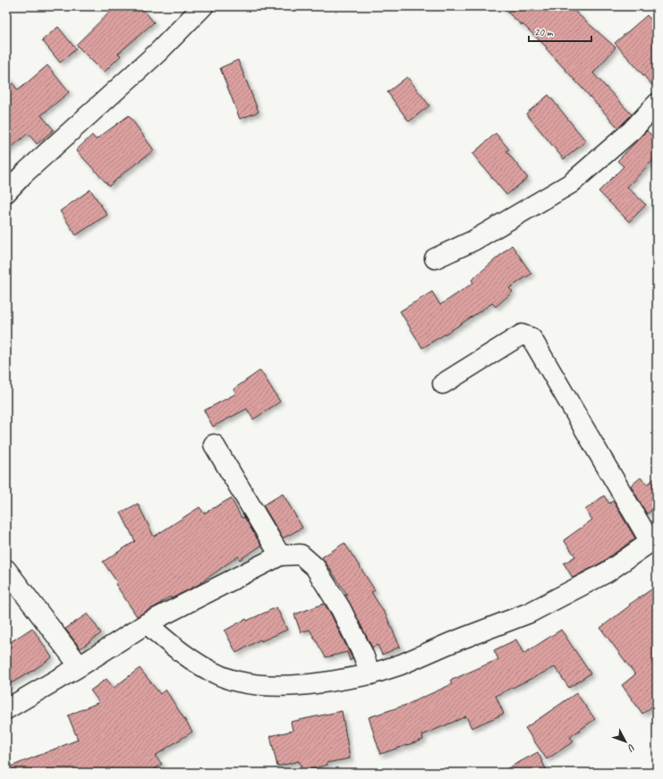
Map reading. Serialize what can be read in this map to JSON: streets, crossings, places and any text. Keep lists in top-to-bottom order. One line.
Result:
{"scale_bar":"20 m","north":"bottom right"}
